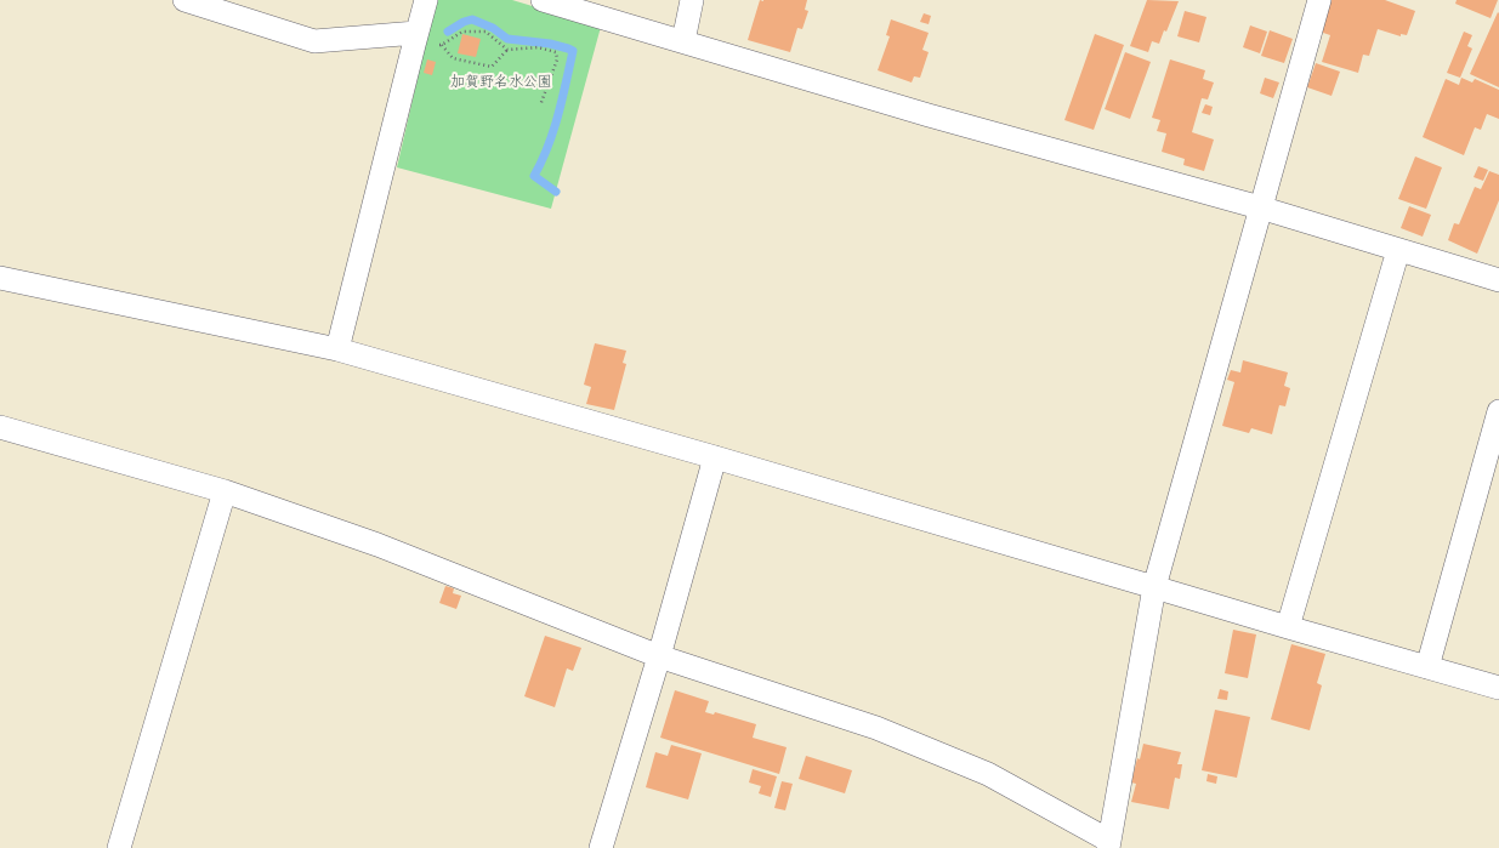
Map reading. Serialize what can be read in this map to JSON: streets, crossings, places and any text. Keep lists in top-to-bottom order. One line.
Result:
{"parks":["加賀野名水公園"]}
